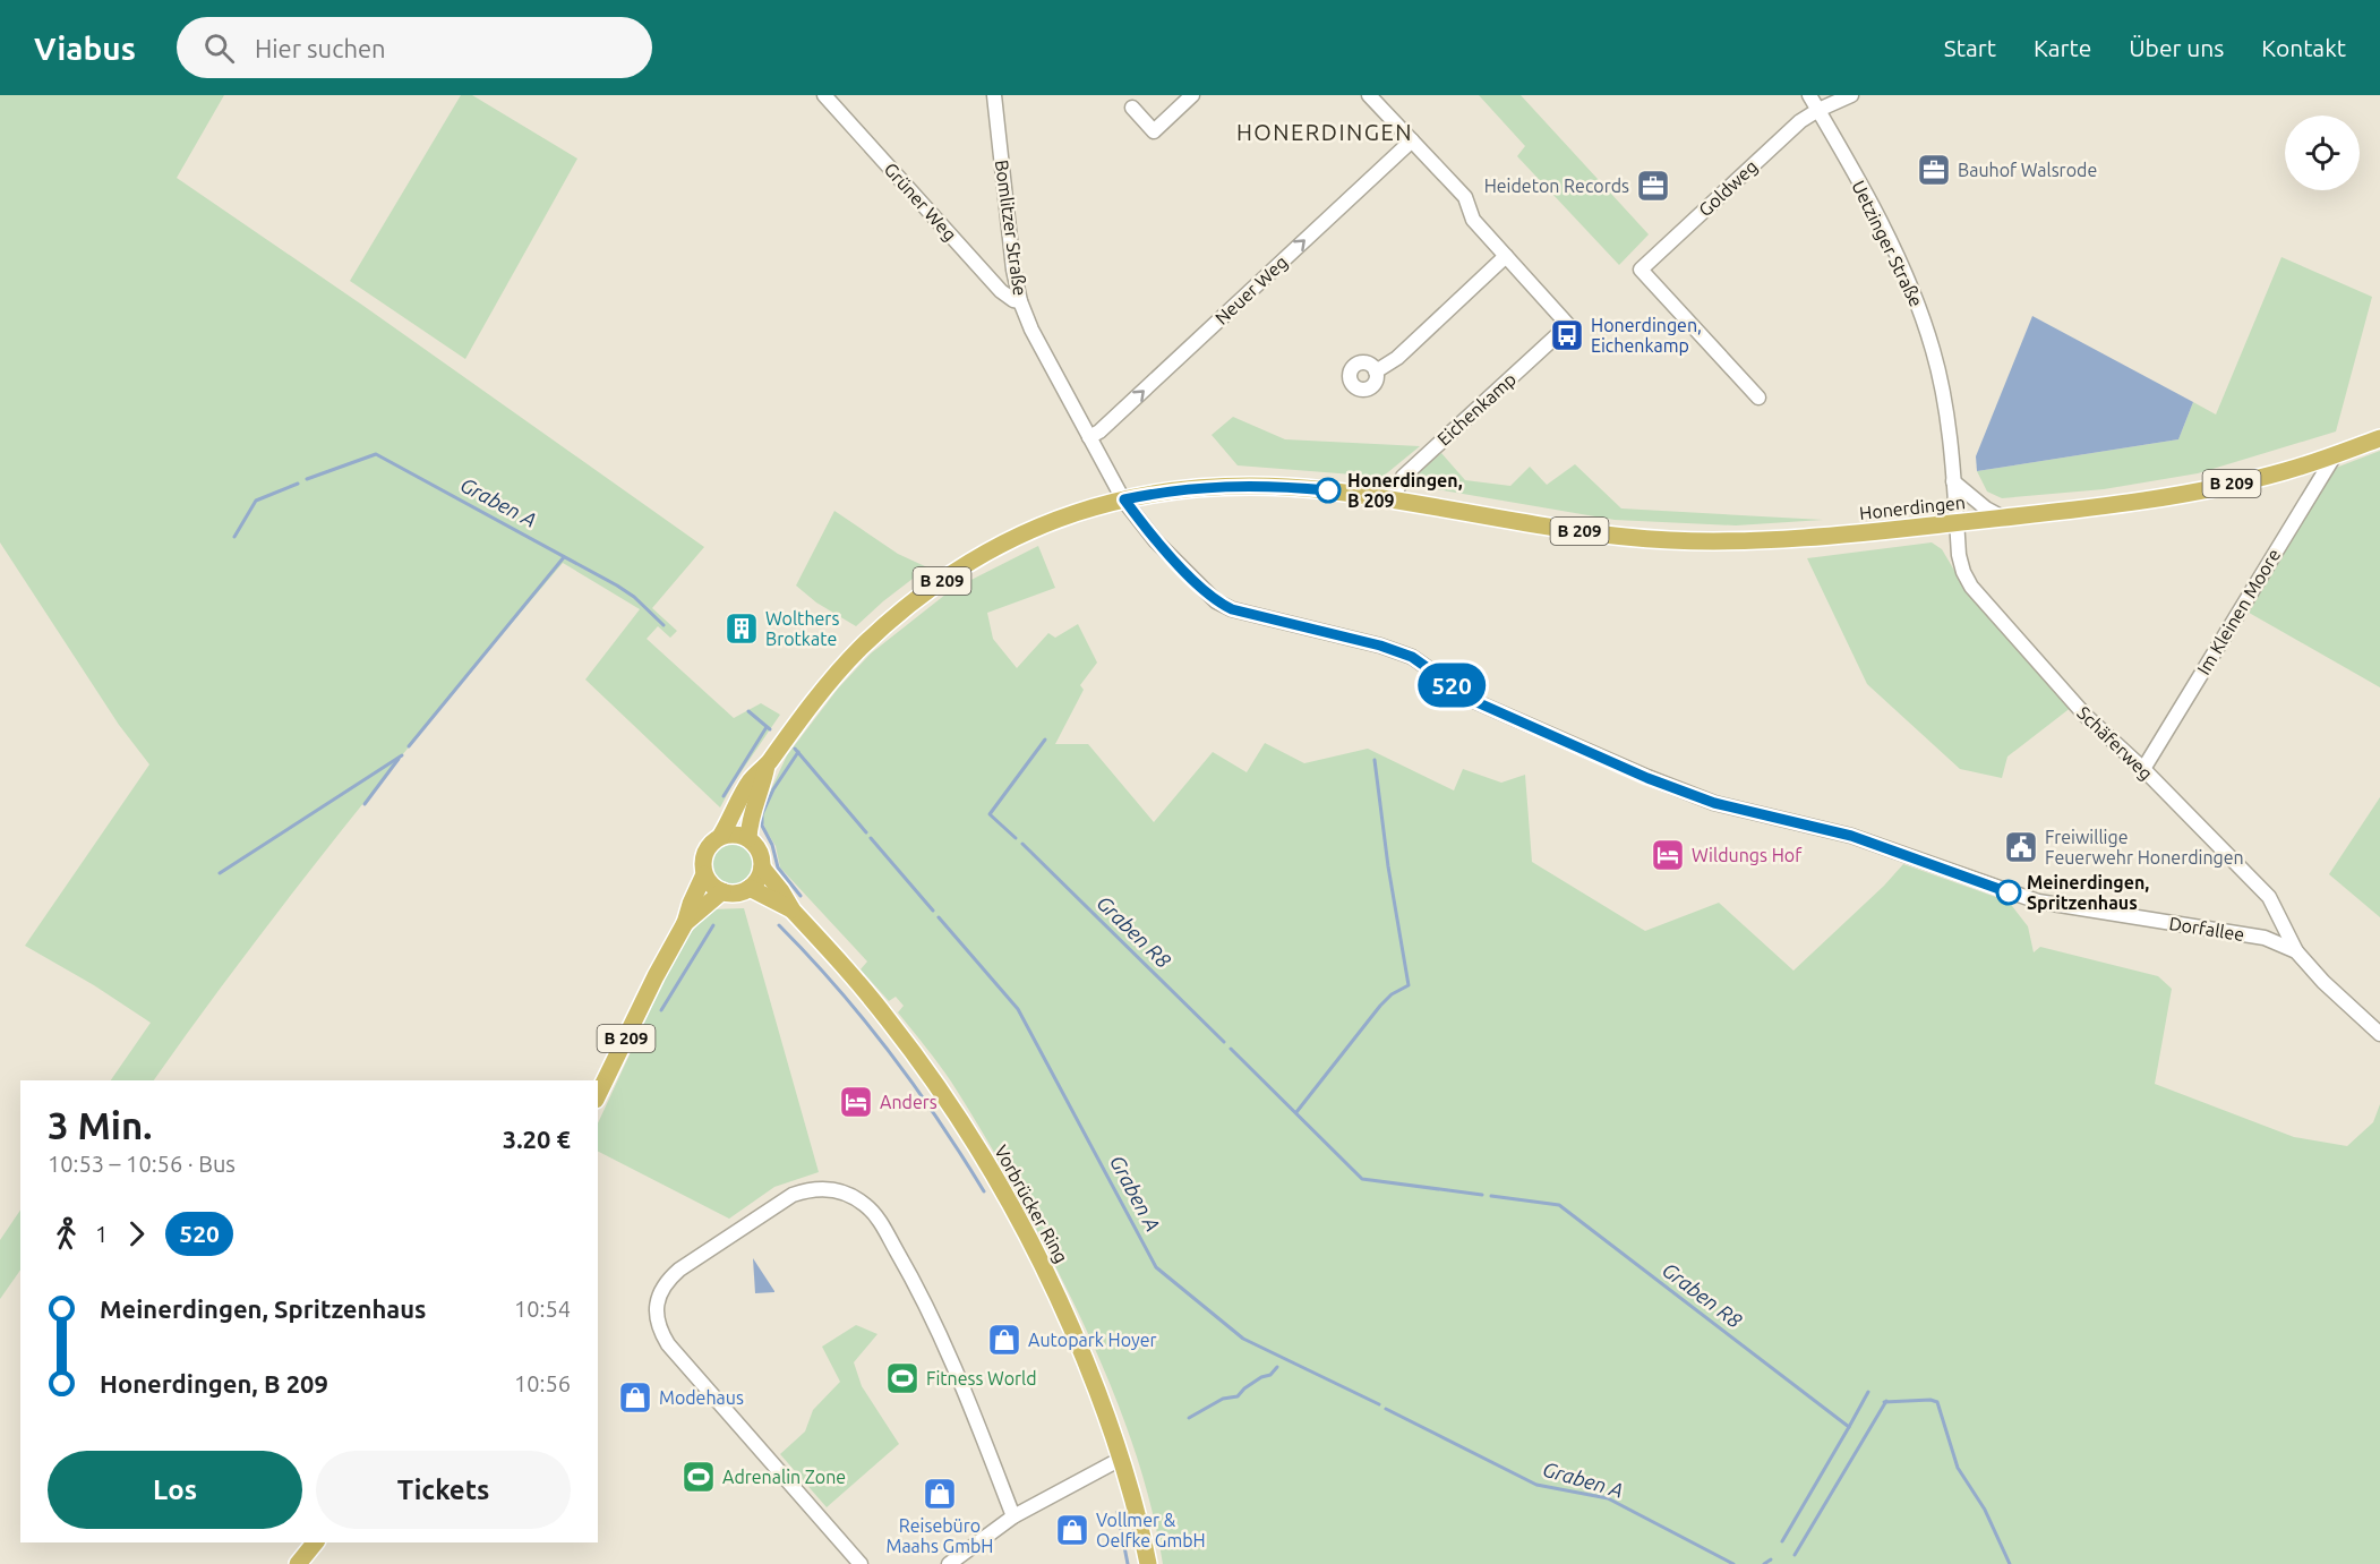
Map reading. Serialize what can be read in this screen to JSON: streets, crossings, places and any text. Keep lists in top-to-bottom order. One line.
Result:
{"streets":{"main road":["B 209","Honerdingen","Vorbrücker Ring"],"street":["Goldweg","Grüner Weg","Bomlitzer Straße","Uetzinger Straße","Neuer Weg","Eichenkamp","Im Kleinen Moore","Schäferweg","Dorfallee"]},"crossings":[["Goldweg","Uetzinger Straße"],["Grüner Weg","Bomlitzer Straße"],["Bomlitzer Straße","Neuer Weg"],["Bomlitzer Straße","B 209"],["Bomlitzer Straße","Dorfallee"],["Uetzinger Straße","Honerdingen"],["Uetzinger Straße","Schäferweg"],["Eichenkamp","B 209"],["Eichenkamp","Honerdingen"],["B 209","Honerdingen"],["B 209","Dorfallee"],["B 209","Vorbrücker Ring"],["Honerdingen","Im Kleinen Moore"],["Honerdingen","Schäferweg"],["Im Kleinen Moore","Schäferweg"],["Schäferweg","Dorfallee"]],"one_way":["Neuer Weg"],"districts":["HONERDINGEN"],"water":["Graben A","Graben R8"],"places":{"office":["Bauhof Walsrode","Heideton Records"],"bus stop":["Honerdingen, Eichenkamp"],"other":["Honerdingen, B 209","Meinerdingen, Spritzenhaus"],"building":["Wolthers Brotkate"],"public building":["Freiwillige Feuerwehr Honerdingen"],"hotel":["Wildungs Hof","Anders"],"shop":["Autopark Hoyer","Modehaus","Reisebüro Maahs GmbH","Vollmer & Oelfke GmbH"],"sports":["Fitness World","Adrenalin Zone"]},"lines":["bus line 520"],"page":{"header":"Viabus","search":"Hier suchen","nav":["Start","Karte","Über uns","Kontakt"],"on_map":"520","heading":["3 Min.","10:53 – 10:56 · Bus","3.20 €"],"legs":["1","520"],"list":[{"name":"Meinerdingen, Spritzenhaus","value":"10:54"},{"name":"Honerdingen, B 209","value":"10:56"}],"buttons":["Los","Tickets"]}}
